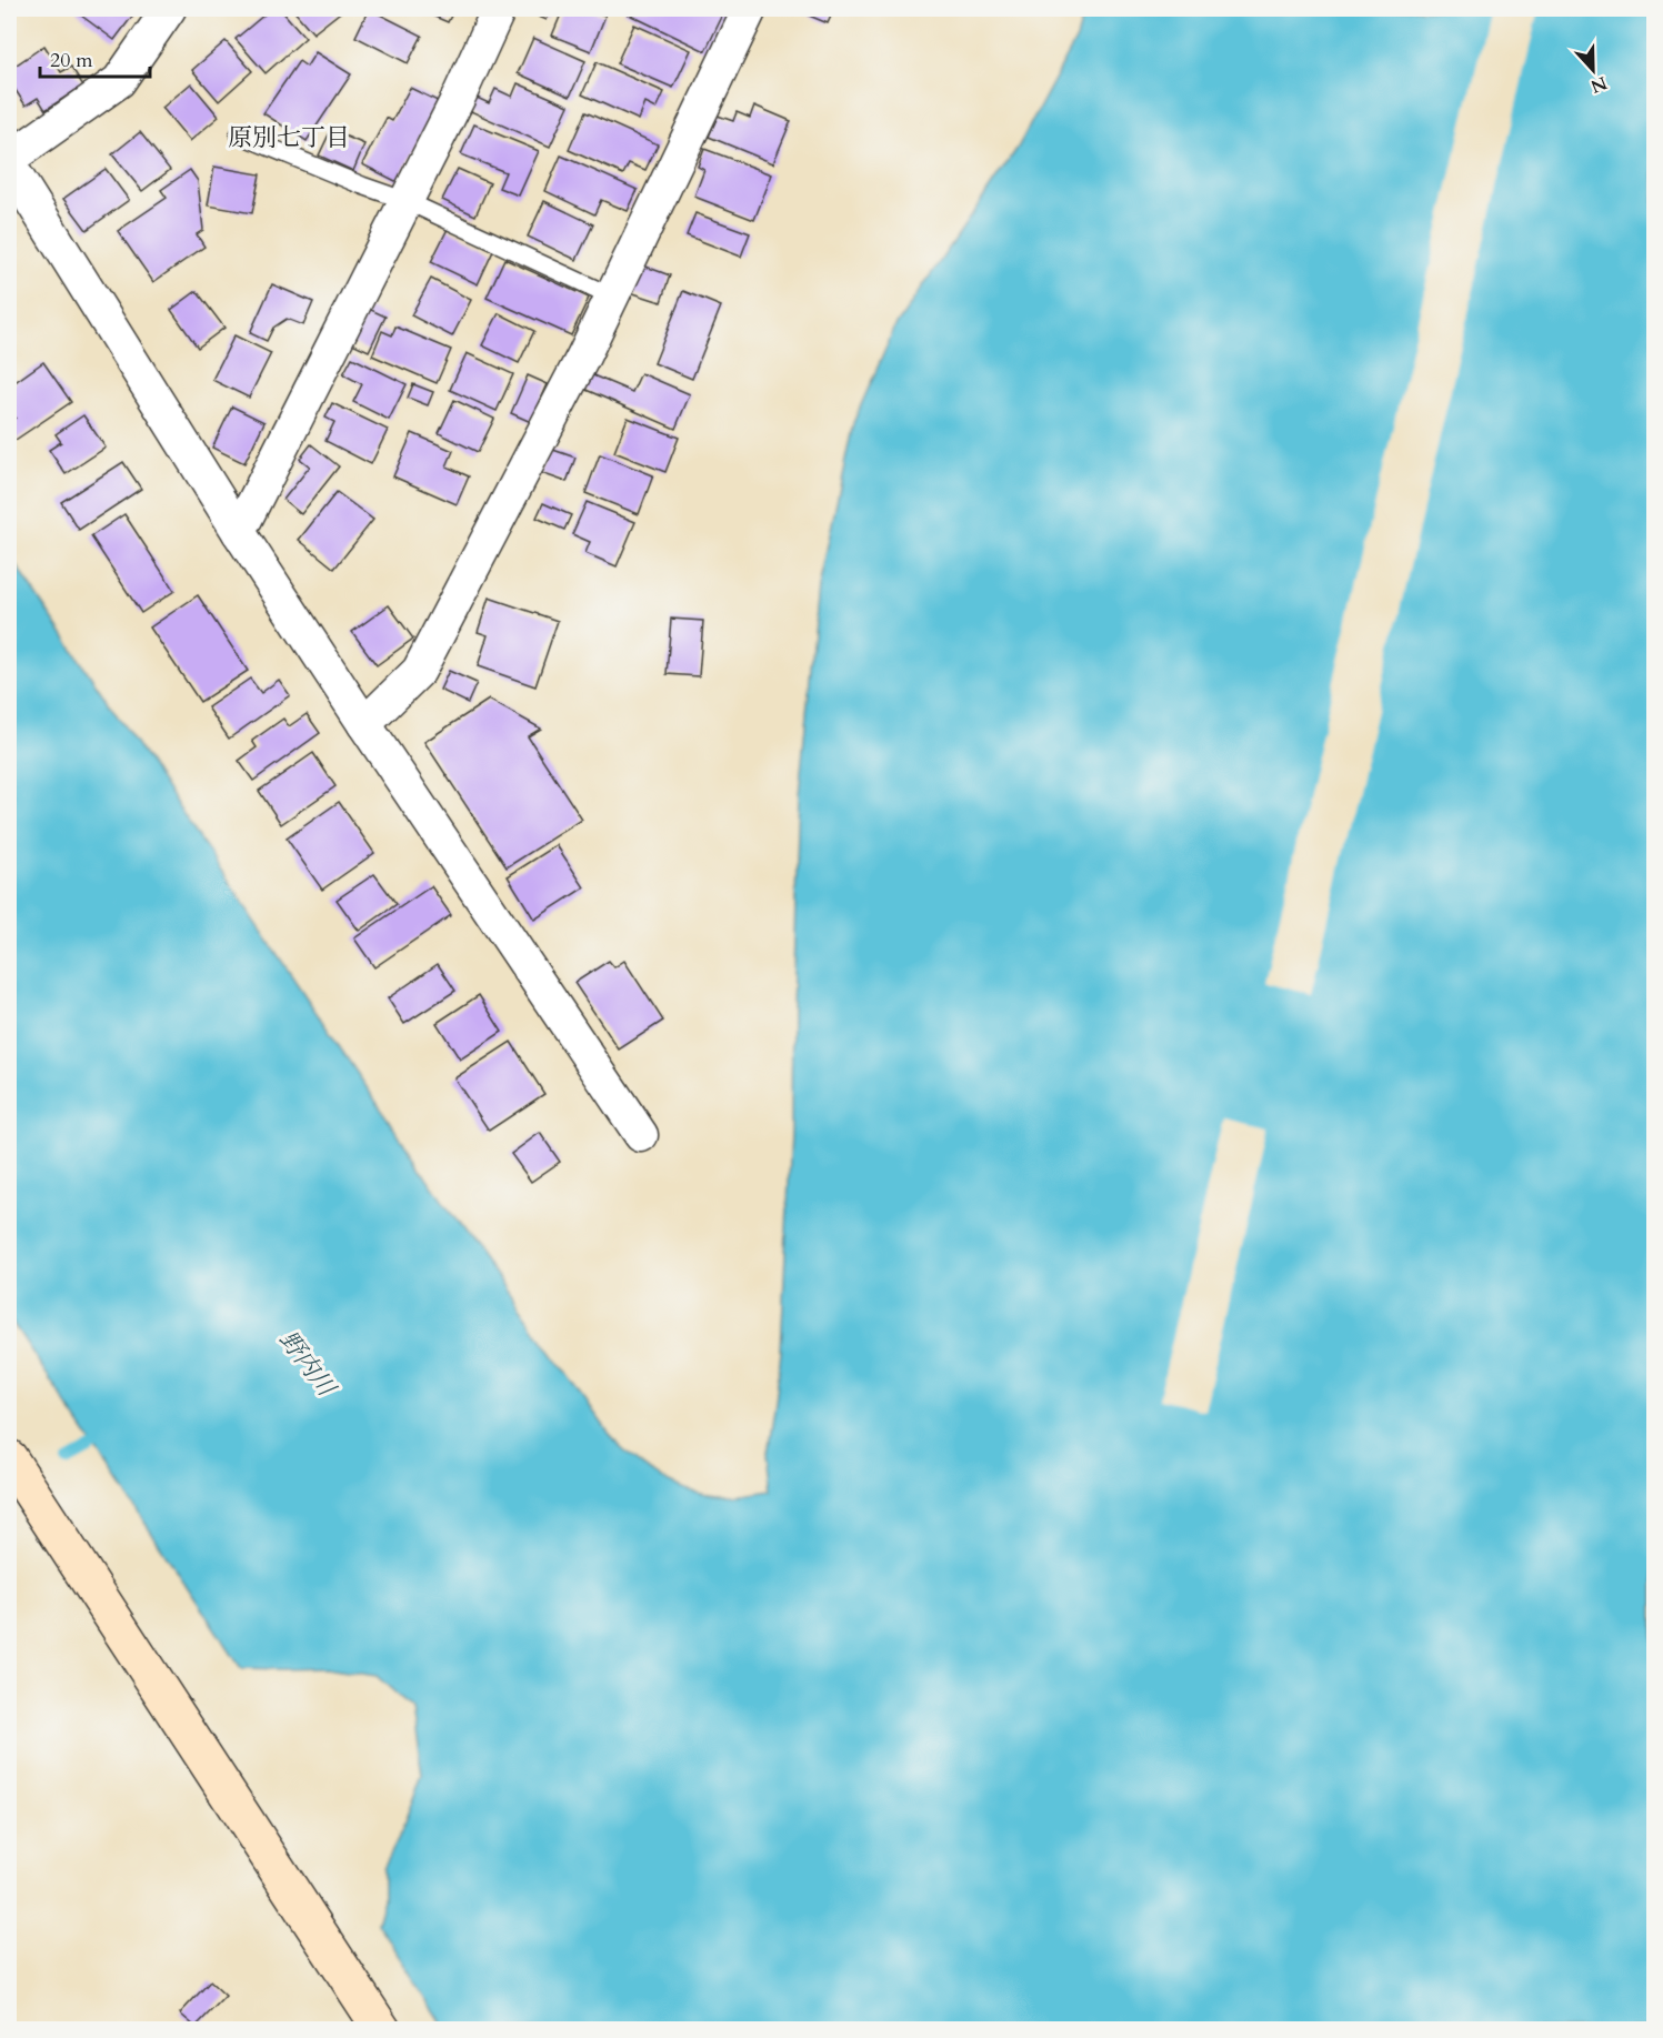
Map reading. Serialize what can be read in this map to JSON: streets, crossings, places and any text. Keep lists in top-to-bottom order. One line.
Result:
{"districts":["原別七丁目"],"water":["野内川"],"scale_bar":"20 m","north":"bottom"}
